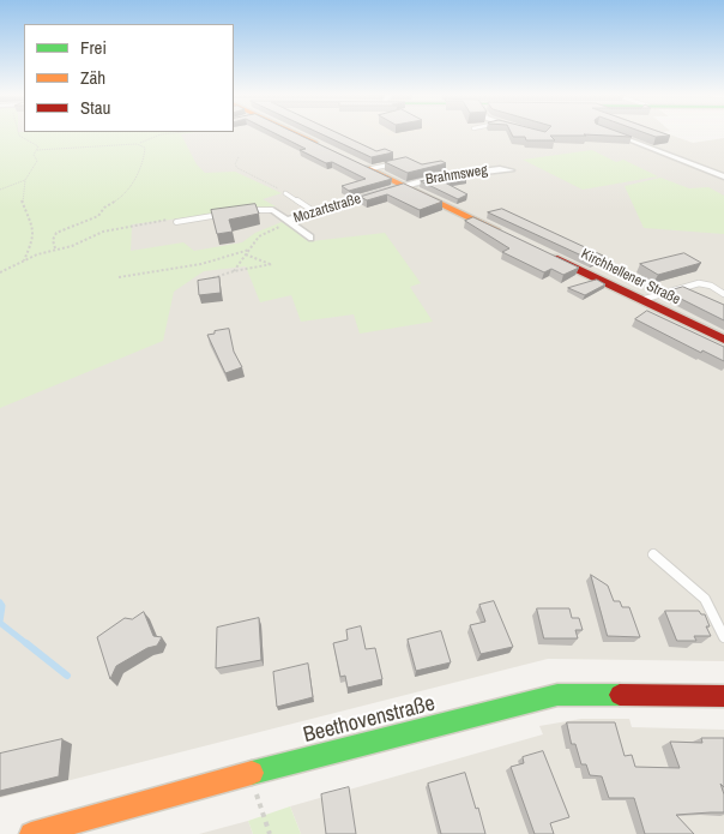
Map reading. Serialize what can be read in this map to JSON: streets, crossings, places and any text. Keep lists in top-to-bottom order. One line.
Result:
{"streets":{"street":["Brahmsweg","Mozartstraße","Kirchhellener Straße","Beethovenstraße"]},"crossings":[["Brahmsweg","Mozartstraße"]],"legend":["Frei","Zäh","Stau"]}
